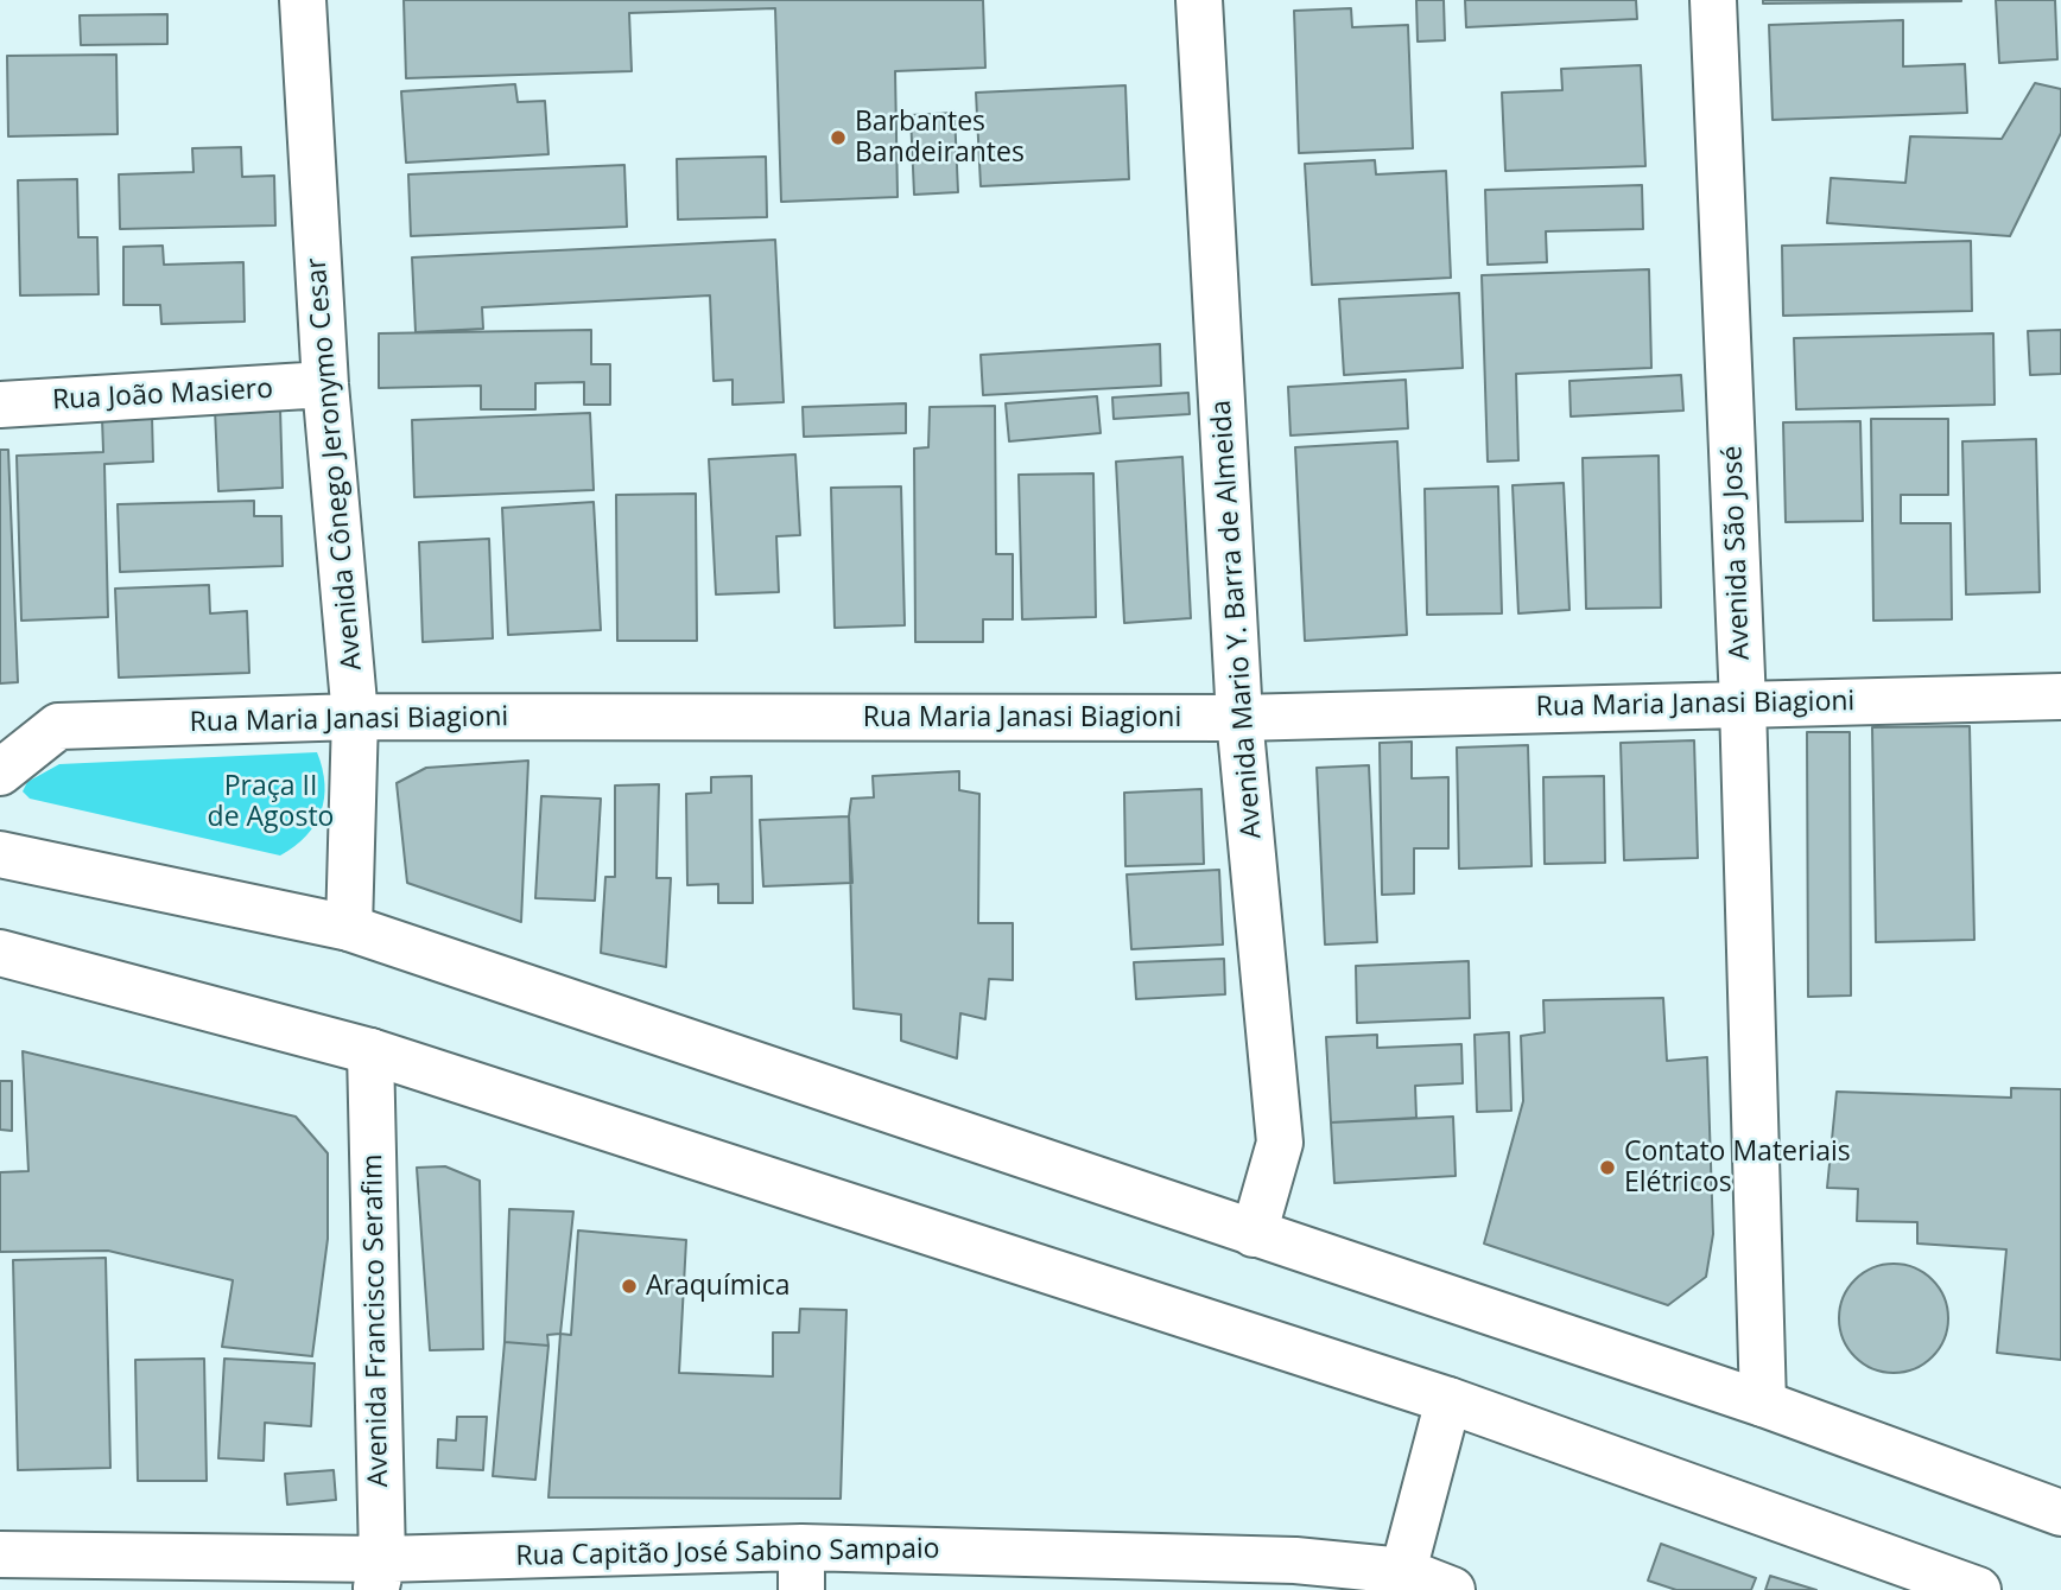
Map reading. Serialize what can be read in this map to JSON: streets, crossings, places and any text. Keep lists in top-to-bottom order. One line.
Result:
{"streets":{"street":["Rua João Masiero","Avenida Cônego Jeronymo Cesar","Avenida São José","Avenida Mario Y. Barra de Almeida","Rua Maria Janasi Biagioni","Avenida Francisco Serafim","Rua Capitão José Sabino Sampaio"]},"crossings":[["Rua João Masiero","Avenida Cônego Jeronymo Cesar"],["Avenida Cônego Jeronymo Cesar","Rua Maria Janasi Biagioni"],["Avenida São José","Rua Maria Janasi Biagioni"],["Avenida Mario Y. Barra de Almeida","Rua Maria Janasi Biagioni"],["Avenida Francisco Serafim","Rua Capitão José Sabino Sampaio"]],"parks":["Praça II de Agosto"],"places":["Barbantes Bandeirantes","Contato Materiais Elétricos","Araquímica"]}
